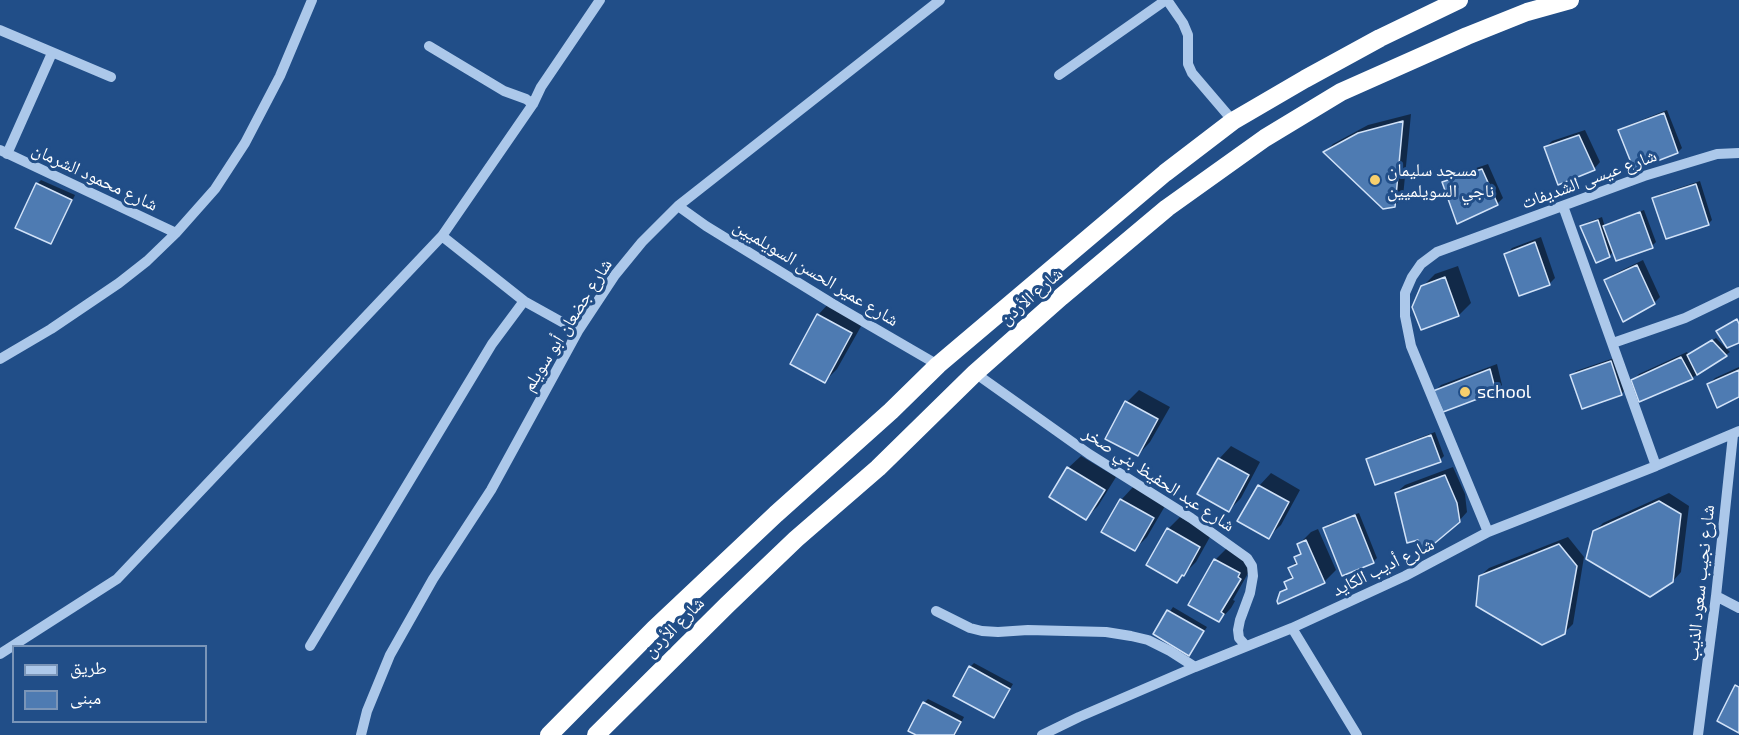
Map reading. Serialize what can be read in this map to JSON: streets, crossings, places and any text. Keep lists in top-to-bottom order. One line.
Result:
{"streets":{"highway":["شارع الأردن"],"street":["شارع محمود الشرمان","شارع عيسى الشديفات","شارع عمير الحسن السويلميين","شارع جضعان أبو سويلم","شارع عبد الحفيظ بني صخر","شارع أديب الكايد","شارع نجيب سعود الذيب"]},"crossings":[["شارع عيسى الشديفات","شارع أديب الكايد"],["شارع عمير الحسن السويلميين","شارع الأردن"],["شارع عمير الحسن السويلميين","شارع جضعان أبو سويلم"],["شارع الأردن","شارع عبد الحفيظ بني صخر"],["شارع عبد الحفيظ بني صخر","شارع أديب الكايد"],["شارع أديب الكايد","شارع نجيب سعود الذيب"]],"places":["مسجد سليمان ناجي السويلميين","school"],"legend":["طريق","مبنى"]}
